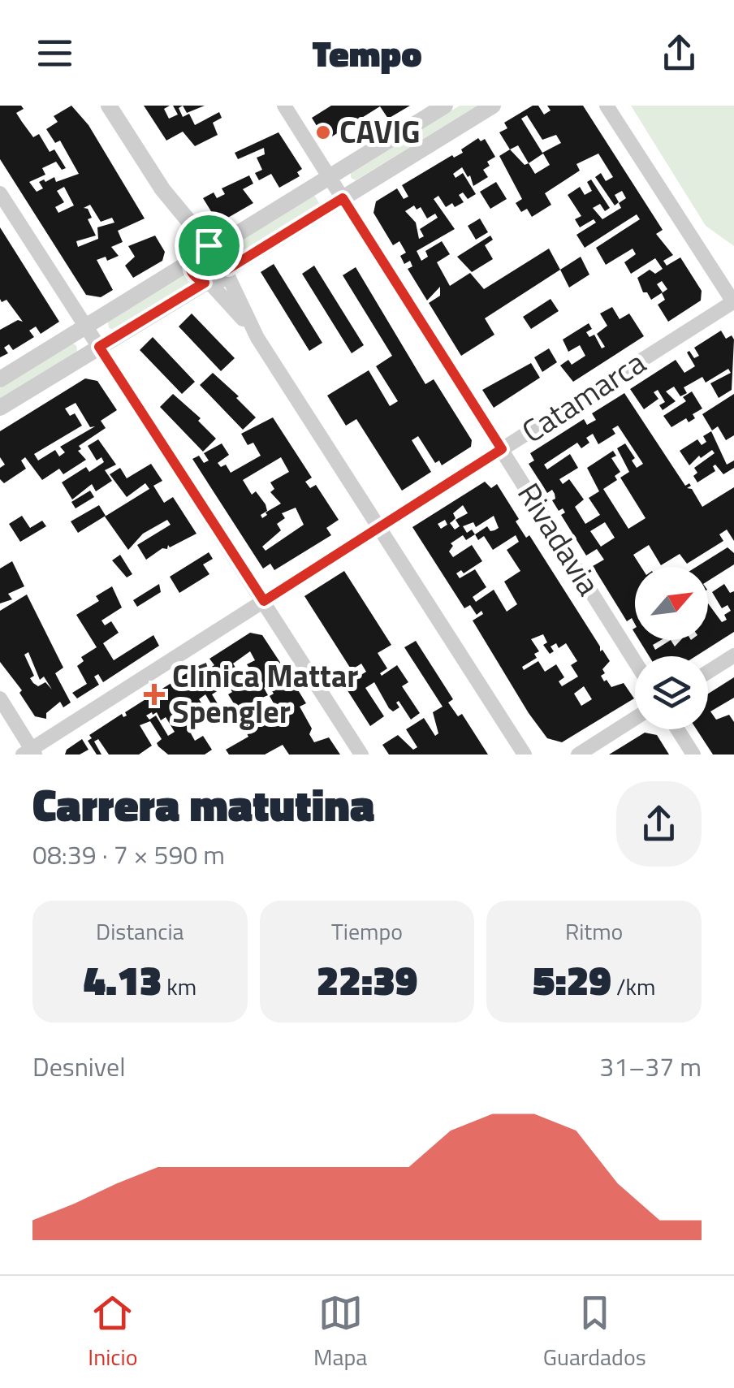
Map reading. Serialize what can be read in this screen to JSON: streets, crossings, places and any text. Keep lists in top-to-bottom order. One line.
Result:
{"streets":{"street":["Catamarca","Rivadavia"]},"crossings":[["Catamarca","Rivadavia"]],"places":{"other":["CAVIG"],"health":["Clínica Mattar Spengler"]},"north":"top right","page":{"header":"Tempo","heading":["Carrera matutina","08:39 · 7 × 590 m"],"stats":[["Distancia","4.13 km"],["Tiempo","22:39"],["Ritmo","5:29 /km"]],"chart":["Desnivel","31–37 m"],"tabs":["Inicio","Mapa","Guardados"]}}
